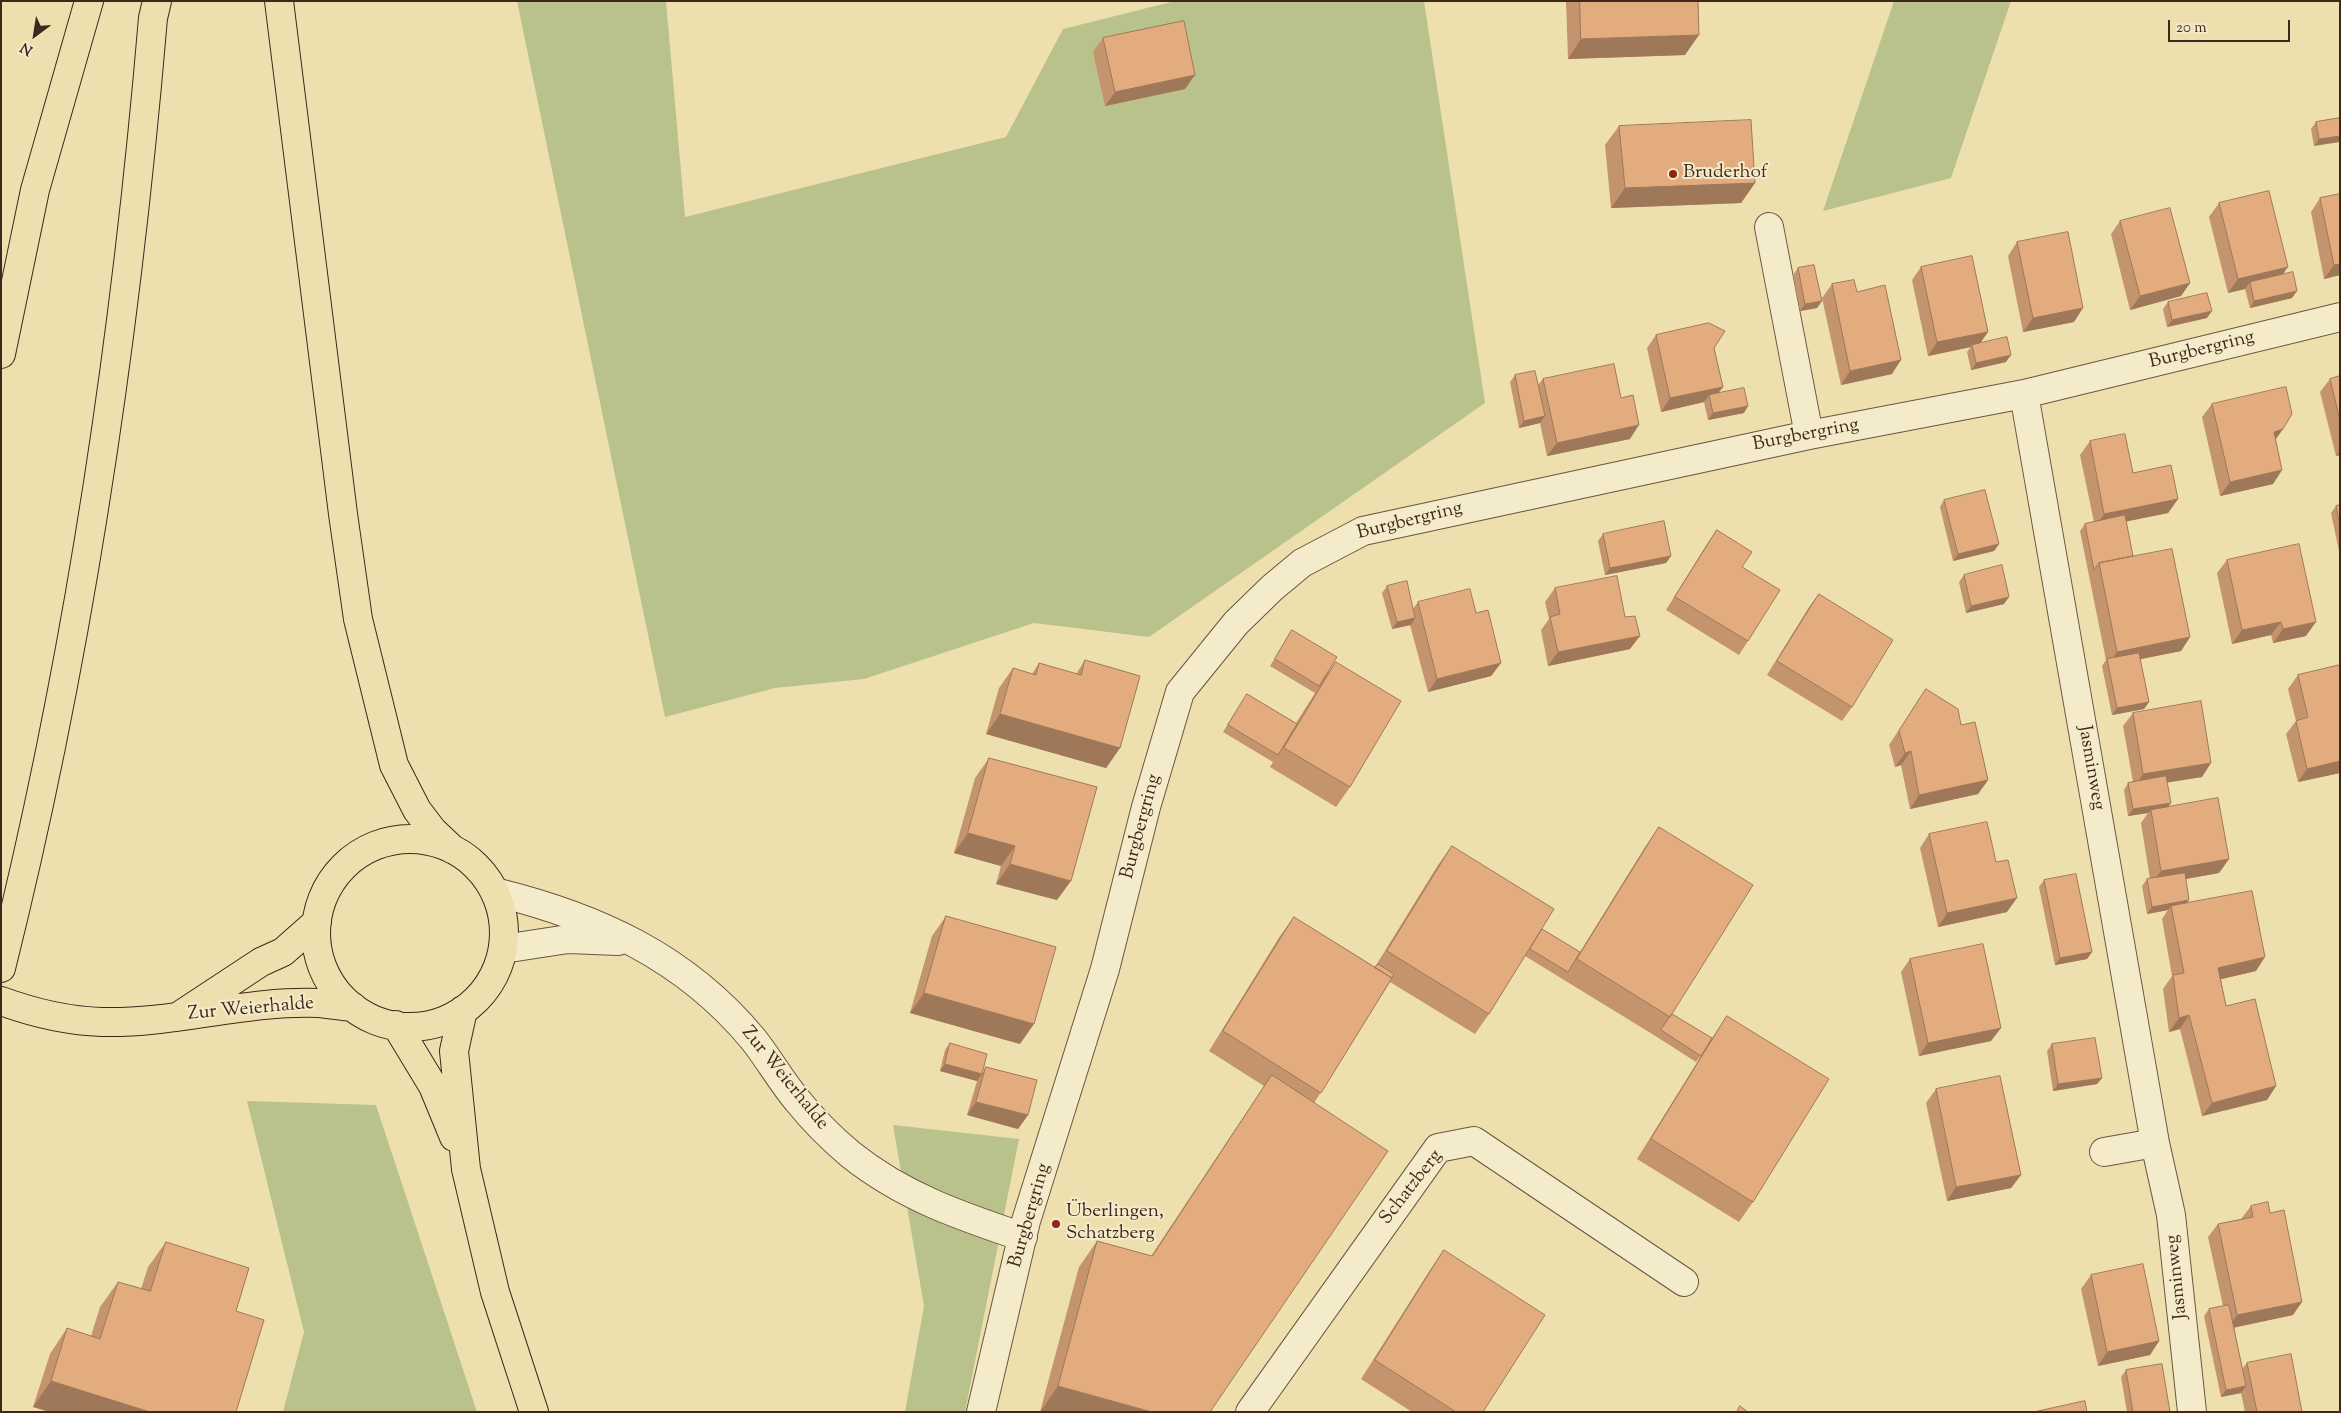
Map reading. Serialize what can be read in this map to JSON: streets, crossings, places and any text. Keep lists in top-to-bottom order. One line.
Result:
{"streets":{"main road":["Zur Weierhalde"],"street":["Burgbergring","Jasminweg","Schatzberg"]},"crossings":[["Burgbergring","Jasminweg"],["Burgbergring","Zur Weierhalde"]],"places":["Bruderhof","Überlingen, Schatzberg"],"scale_bar":"20 m","north":"bottom left"}
